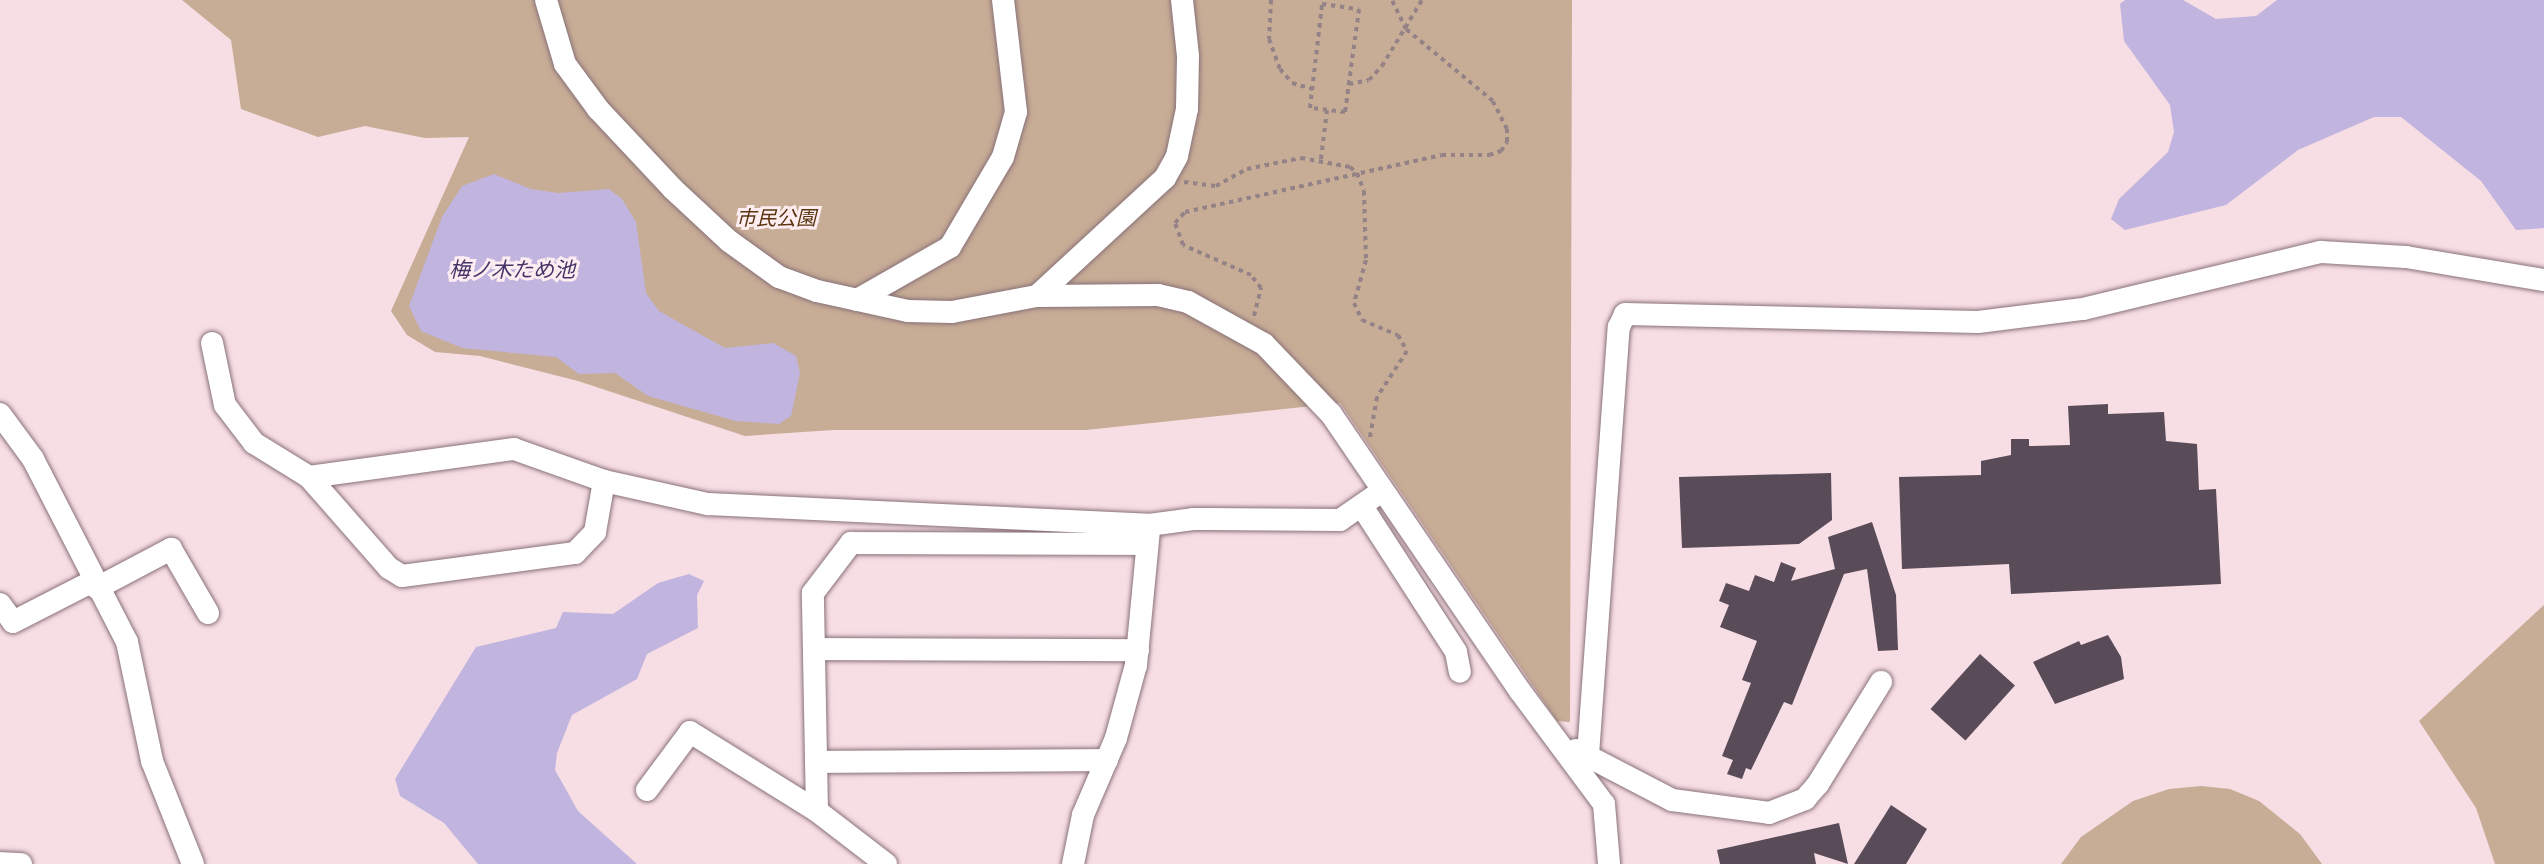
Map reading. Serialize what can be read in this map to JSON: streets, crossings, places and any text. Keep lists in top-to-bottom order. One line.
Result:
{"water":["梅ノ木ため池"],"parks":["市民公園"]}
